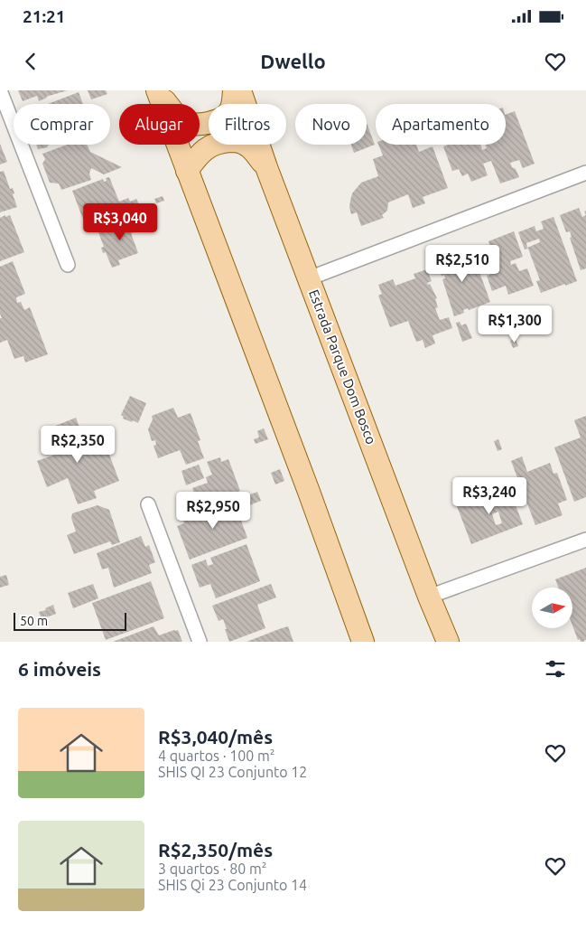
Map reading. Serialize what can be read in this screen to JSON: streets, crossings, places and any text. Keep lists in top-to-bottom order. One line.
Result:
{"streets":{"main road":["Estrada Parque Dom Bosco"]},"scale_bar":"50 m","north":"right","page":{"status":"21:21","header":"Dwello","chip":["Comprar","Alugar","Filtros","Novo","Apartamento"],"price":["R$3,040","R$2,510","R$1,300","R$2,350","R$3,240","R$2,950"],"scale":"50 m","heading":"6 imóveis","list":[{"name":"R$3,040/mês","note":"4 quartos · 100 m² · SHIS QI 23 Conjunto 12"},{"name":"R$2,350/mês","note":"3 quartos · 80 m² · SHIS Qi 23 Conjunto 14"}]}}
